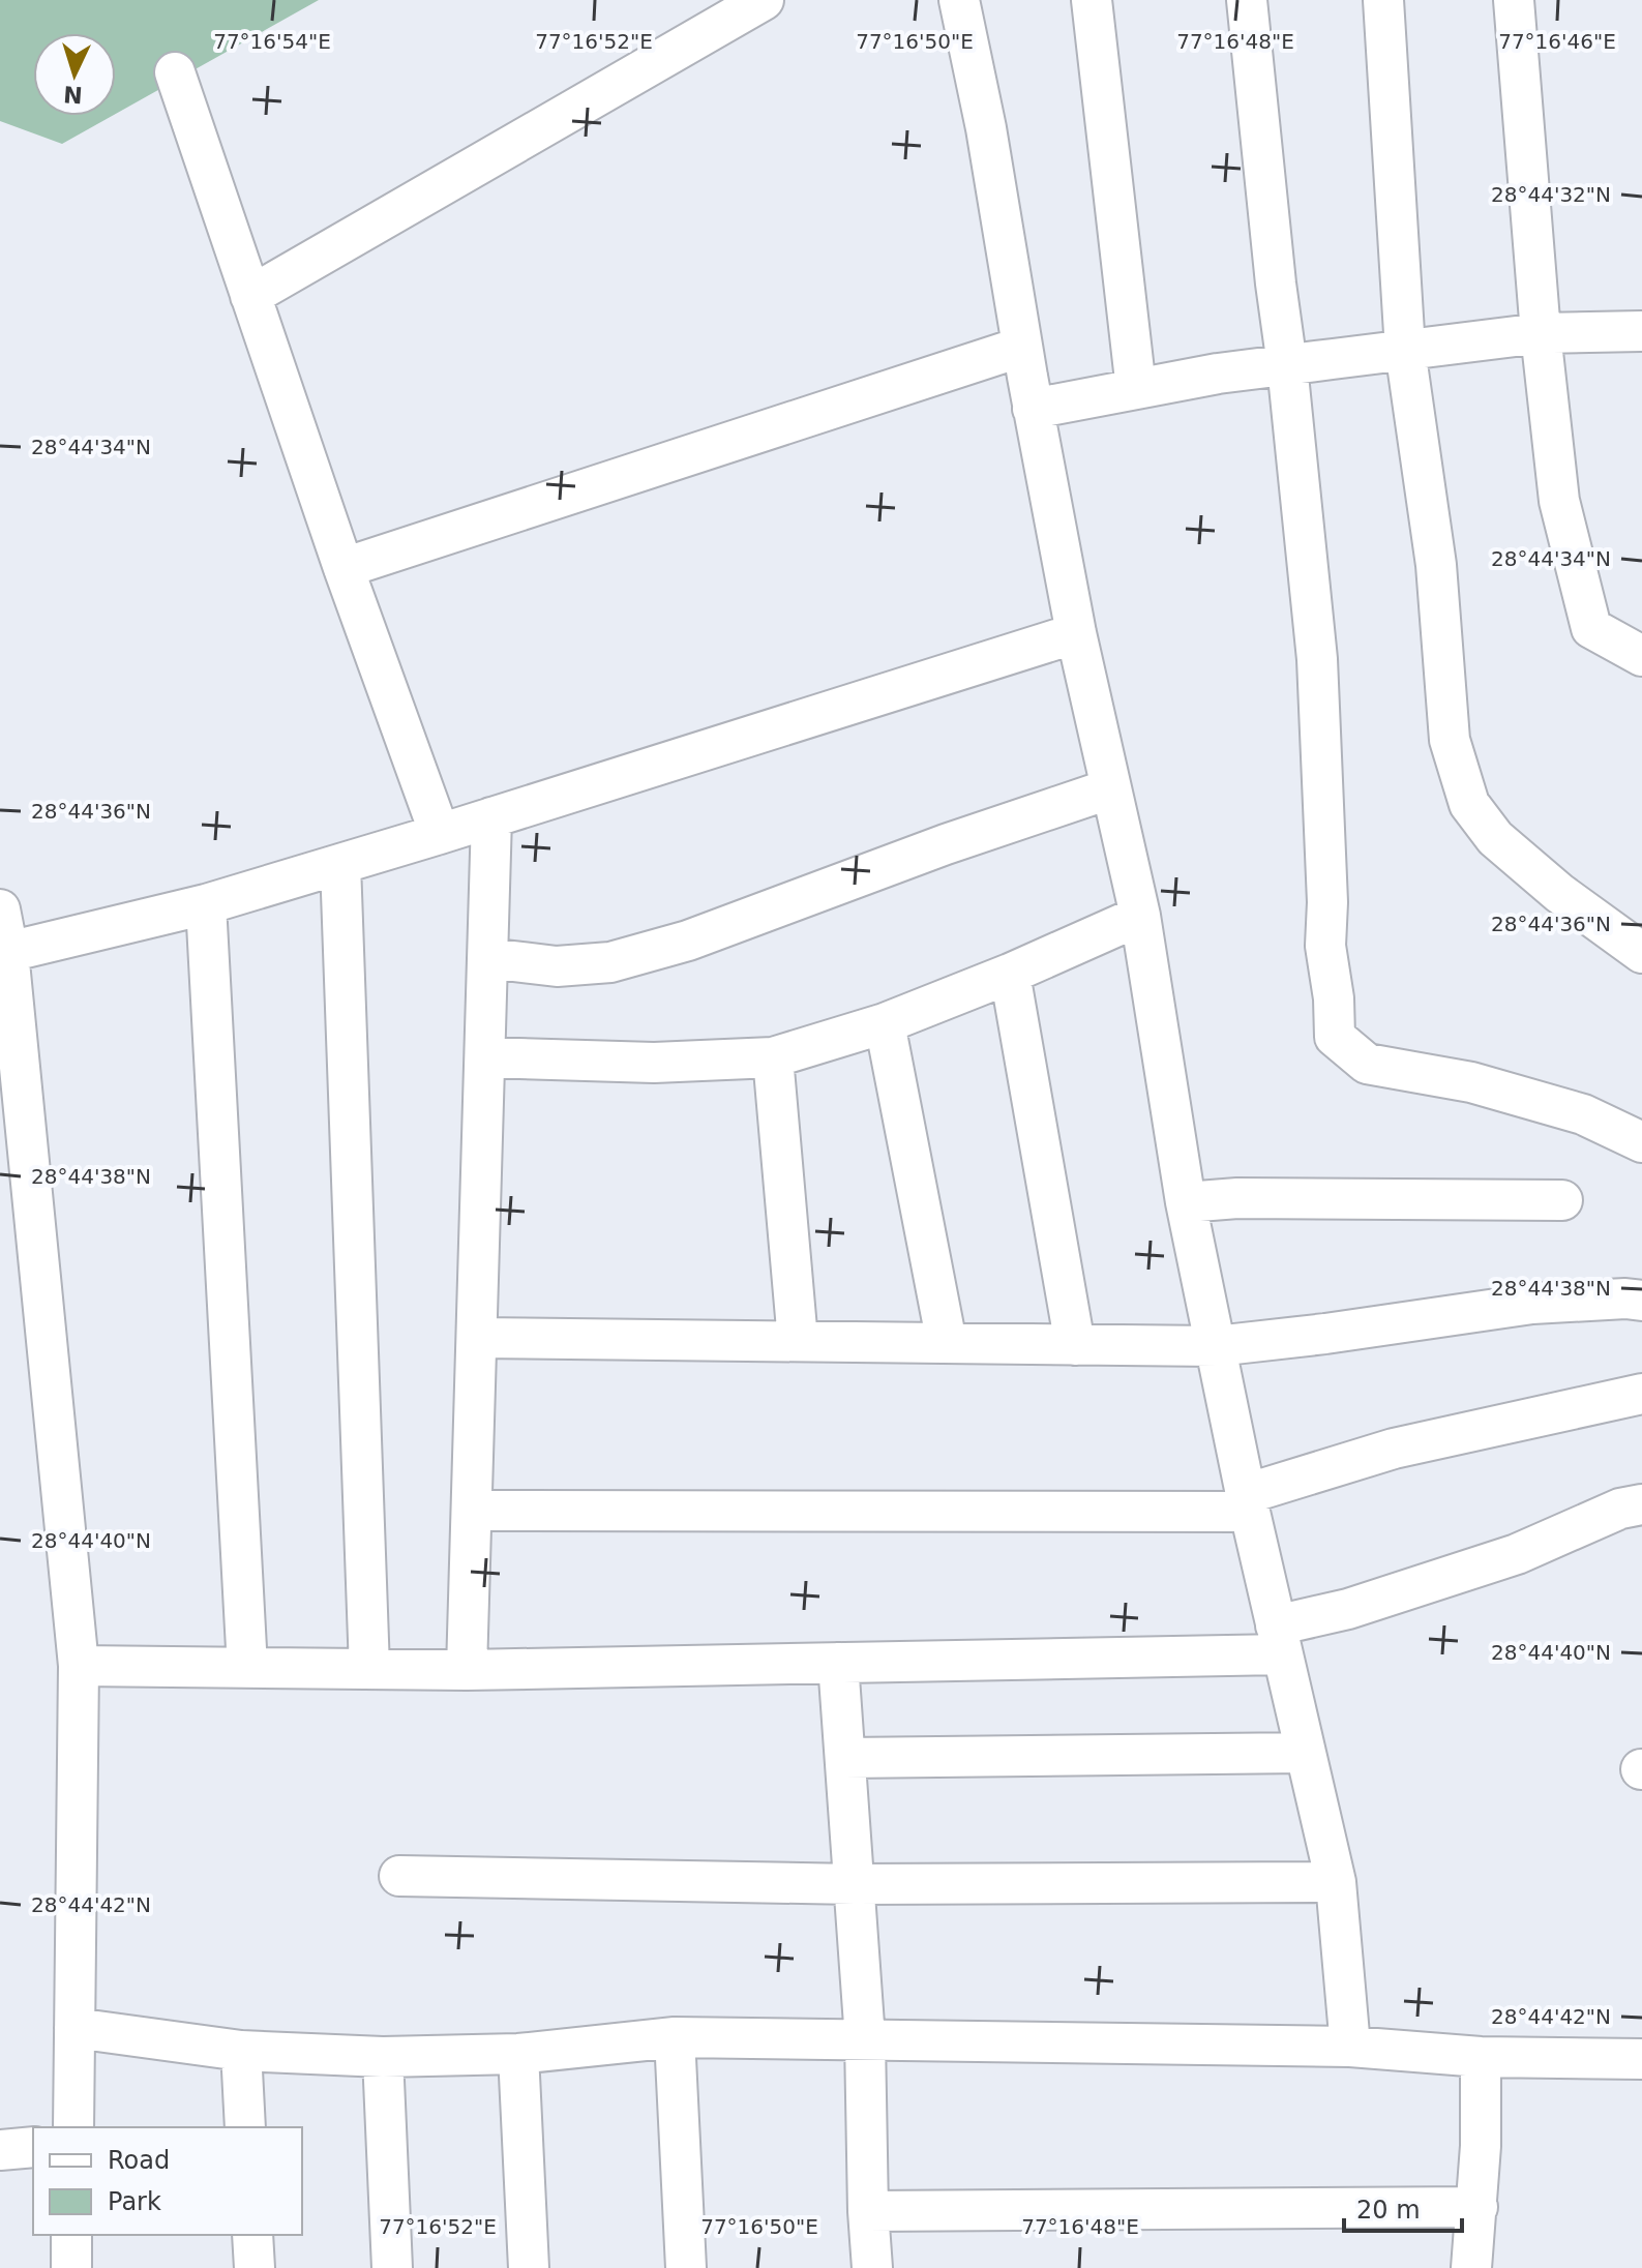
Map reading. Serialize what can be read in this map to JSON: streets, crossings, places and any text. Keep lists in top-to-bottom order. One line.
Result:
{"legend":["Road","Park"],"scale_bar":"20 m","north":"bottom","coordinates":["77°16'54\"E","77°16'52\"E","77°16'50\"E","77°16'48\"E","77°16'46\"E","28°44'32\"N","28°44'34\"N","28°44'36\"N","28°44'38\"N","28°44'40\"N","28°44'42\"N"]}
